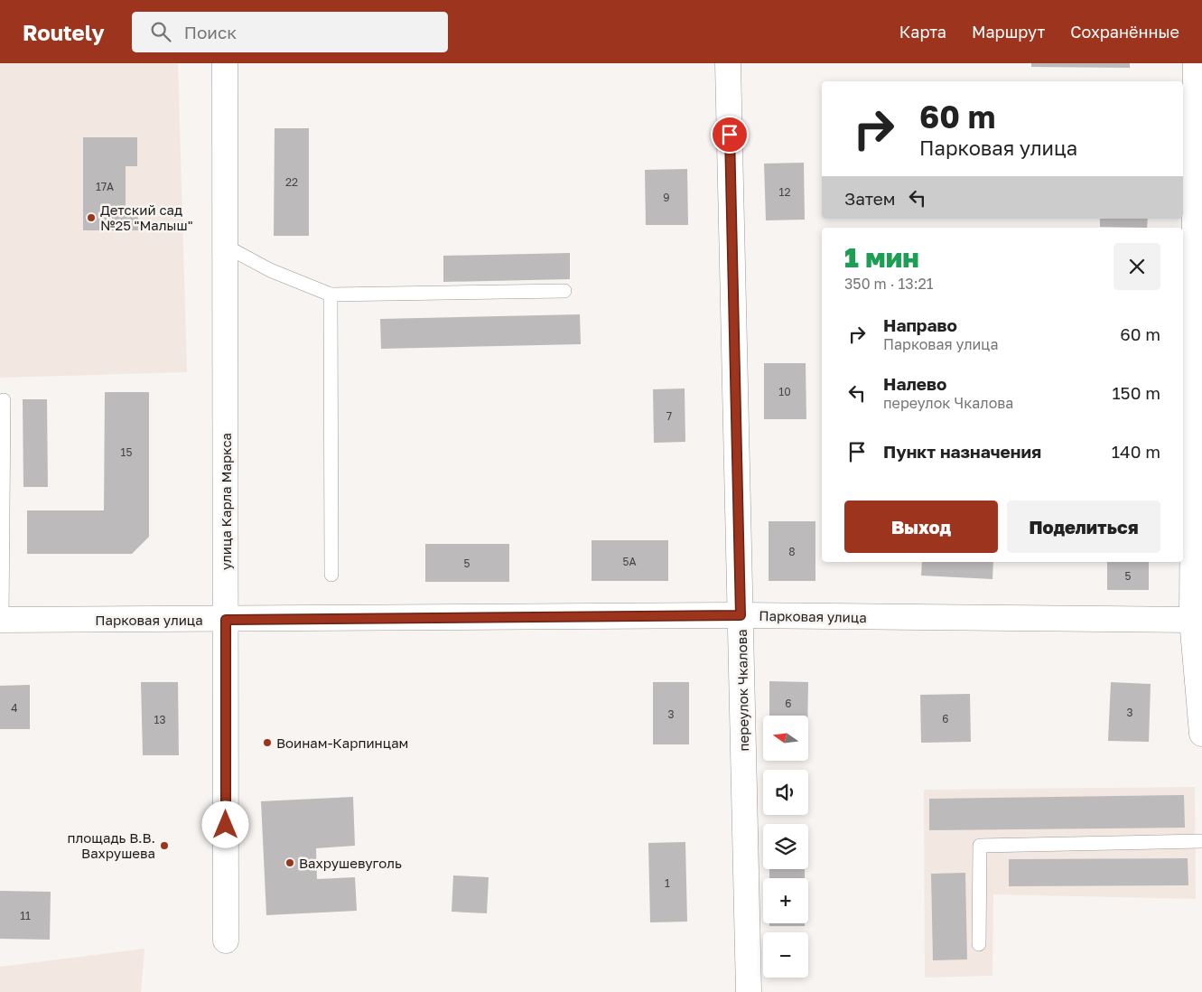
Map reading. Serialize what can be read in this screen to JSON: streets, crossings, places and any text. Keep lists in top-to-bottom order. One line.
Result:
{"streets":{"street":["улица Карла Маркса","Парковая улица","переулок Чкалова"]},"crossings":[["улица Карла Маркса","Парковая улица"],["Парковая улица","переулок Чкалова"]],"places":["Детский сад №25 \"Малыш\"","Воинам-Карпинцам","площадь В.В. Вахрушева","Вахрушевуголь"],"house_numbers":["22","17А","12","9","10","7","15","8","5А","5","5","6","4","3","3","6","13","1","11"],"north":"left","page":{"header":"Routely","search":"Поиск","nav":["Карта","Маршрут","Сохранённые"],"turn":["60 m","Парковая улица"],"then":"Затем","heading":["1 мин","350 m · 13:21"],"list":[{"name":"Направо","note":"Парковая улица","value":"60 m"},{"name":"Налево","note":"переулок Чкалова","value":"150 m"},{"name":"Пункт назначения","value":"140 m"}],"buttons":["Выход","Поделиться"],"map_buttons":["+","−"]}}
